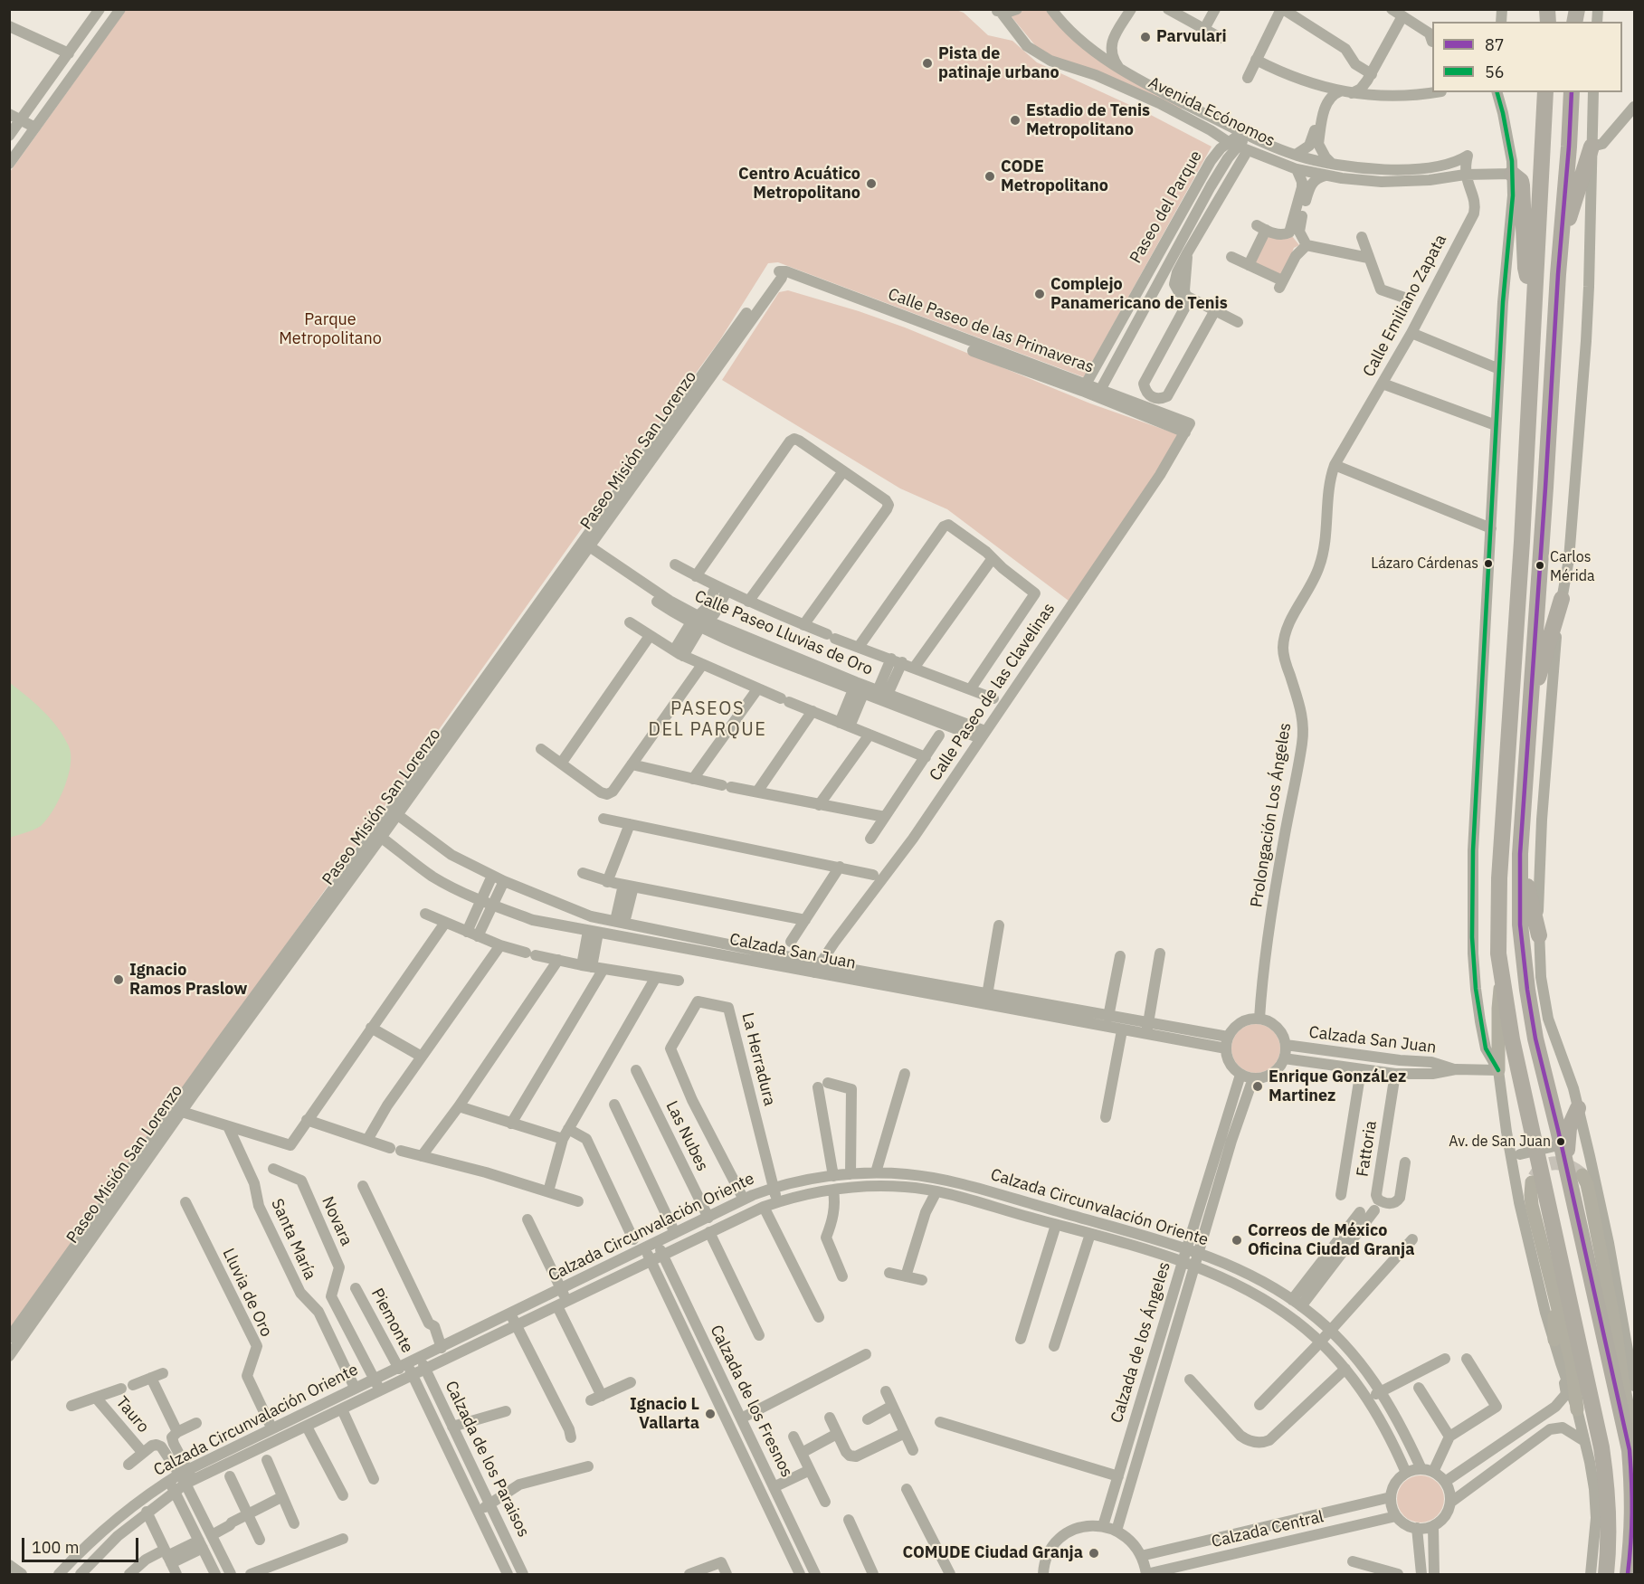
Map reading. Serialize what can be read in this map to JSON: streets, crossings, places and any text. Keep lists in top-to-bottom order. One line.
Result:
{"streets":{"street":["Avenida Ecónomos","Paseo del Parque","Calle Emiliano Zapata","Calle Paseo de las Primaveras","Paseo Misión San Lorenzo","Calle Paseo Lluvias de Oro","Calle Paseo de las Clavelinas","Prolongación Los Ángeles","Calzada San Juan","La Herradura","Las Nubes","Fattoria","Calzada Circunvalación Oriente","Novara","Santa María","Lluvia de Oro","Piemonte","Calzada de los Ángeles","Calzada de los Fresnos","Tauro","Calzada de los Paraisos","Calzada Central"]},"crossings":[["Avenida Ecónomos","Paseo del Parque"],["Avenida Ecónomos","Calle Emiliano Zapata"],["Paseo del Parque","Calle Paseo de las Primaveras"],["Calle Emiliano Zapata","Prolongación Los Ángeles"],["Calle Paseo de las Primaveras","Paseo Misión San Lorenzo"],["Calle Paseo de las Primaveras","Calle Paseo de las Clavelinas"],["Paseo Misión San Lorenzo","Calle Paseo Lluvias de Oro"],["Paseo Misión San Lorenzo","Calzada San Juan"],["Calle Paseo Lluvias de Oro","Calle Paseo de las Clavelinas"],["Calle Paseo de las Clavelinas","Calzada San Juan"],["Prolongación Los Ángeles","Calzada San Juan"],["Prolongación Los Ángeles","Calzada de los Ángeles"],["Calzada San Juan","Fattoria"],["Calzada San Juan","Calzada de los Ángeles"],["La Herradura","Calzada Circunvalación Oriente"],["Las Nubes","Calzada Circunvalación Oriente"],["Calzada Circunvalación Oriente","Novara"],["Calzada Circunvalación Oriente","Santa María"],["Calzada Circunvalación Oriente","Lluvia de Oro"],["Calzada Circunvalación Oriente","Piemonte"],["Calzada Circunvalación Oriente","Calzada de los Ángeles"],["Calzada Circunvalación Oriente","Calzada de los Fresnos"],["Calzada Circunvalación Oriente","Tauro"],["Calzada Circunvalación Oriente","Calzada de los Paraisos"],["Calzada Circunvalación Oriente","Calzada Central"],["Piemonte","Calzada de los Paraisos"]],"districts":["PASEOS DEL PARQUE"],"parks":["Parque Metropolitano"],"places":["Parvulari","Pista de patinaje urbano","Estadio de Tenis Metropolitano","CODE Metropolitano","Centro Acuático Metropolitano","Complejo Panamericano de Tenis","Lázaro Cárdenas","Carlos Mérida","Ignacio Ramos Praslow","Enrique GonzáLez Martinez","Av. de San Juan","Correos de México Oficina Ciudad Granja","Ignacio L Vallarta","COMUDE Ciudad Granja"],"lines":["transit line 87","transit line 56"],"legend":["87","56"],"scale_bar":"100 m"}
